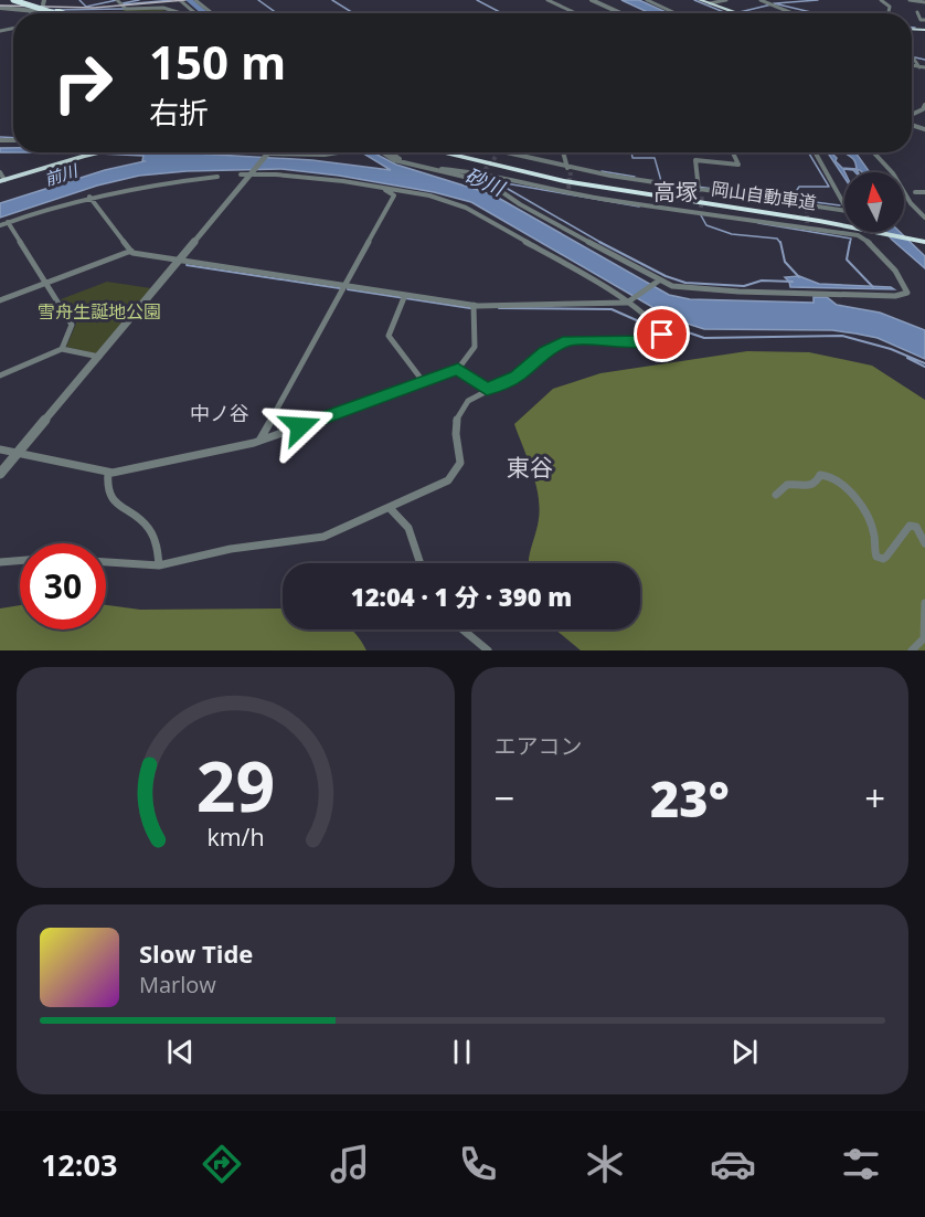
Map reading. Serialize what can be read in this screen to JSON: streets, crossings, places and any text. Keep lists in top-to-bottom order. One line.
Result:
{"streets":{"highway":["岡山自動車道"]},"districts":["高塚","中ノ谷","東谷"],"water":["前川","砂川"],"parks":["雪舟生誕地公園"],"north":"top","page":{"turn":["150 m","右折"],"limit":"30","trip":"12:04 · 1 分 · 390 m","tile":"エアコン","heat":["−","23°","+"],"song":["Slow Tide","Marlow"],"tabs":"12:03","gauge":["29","km/h"]}}
